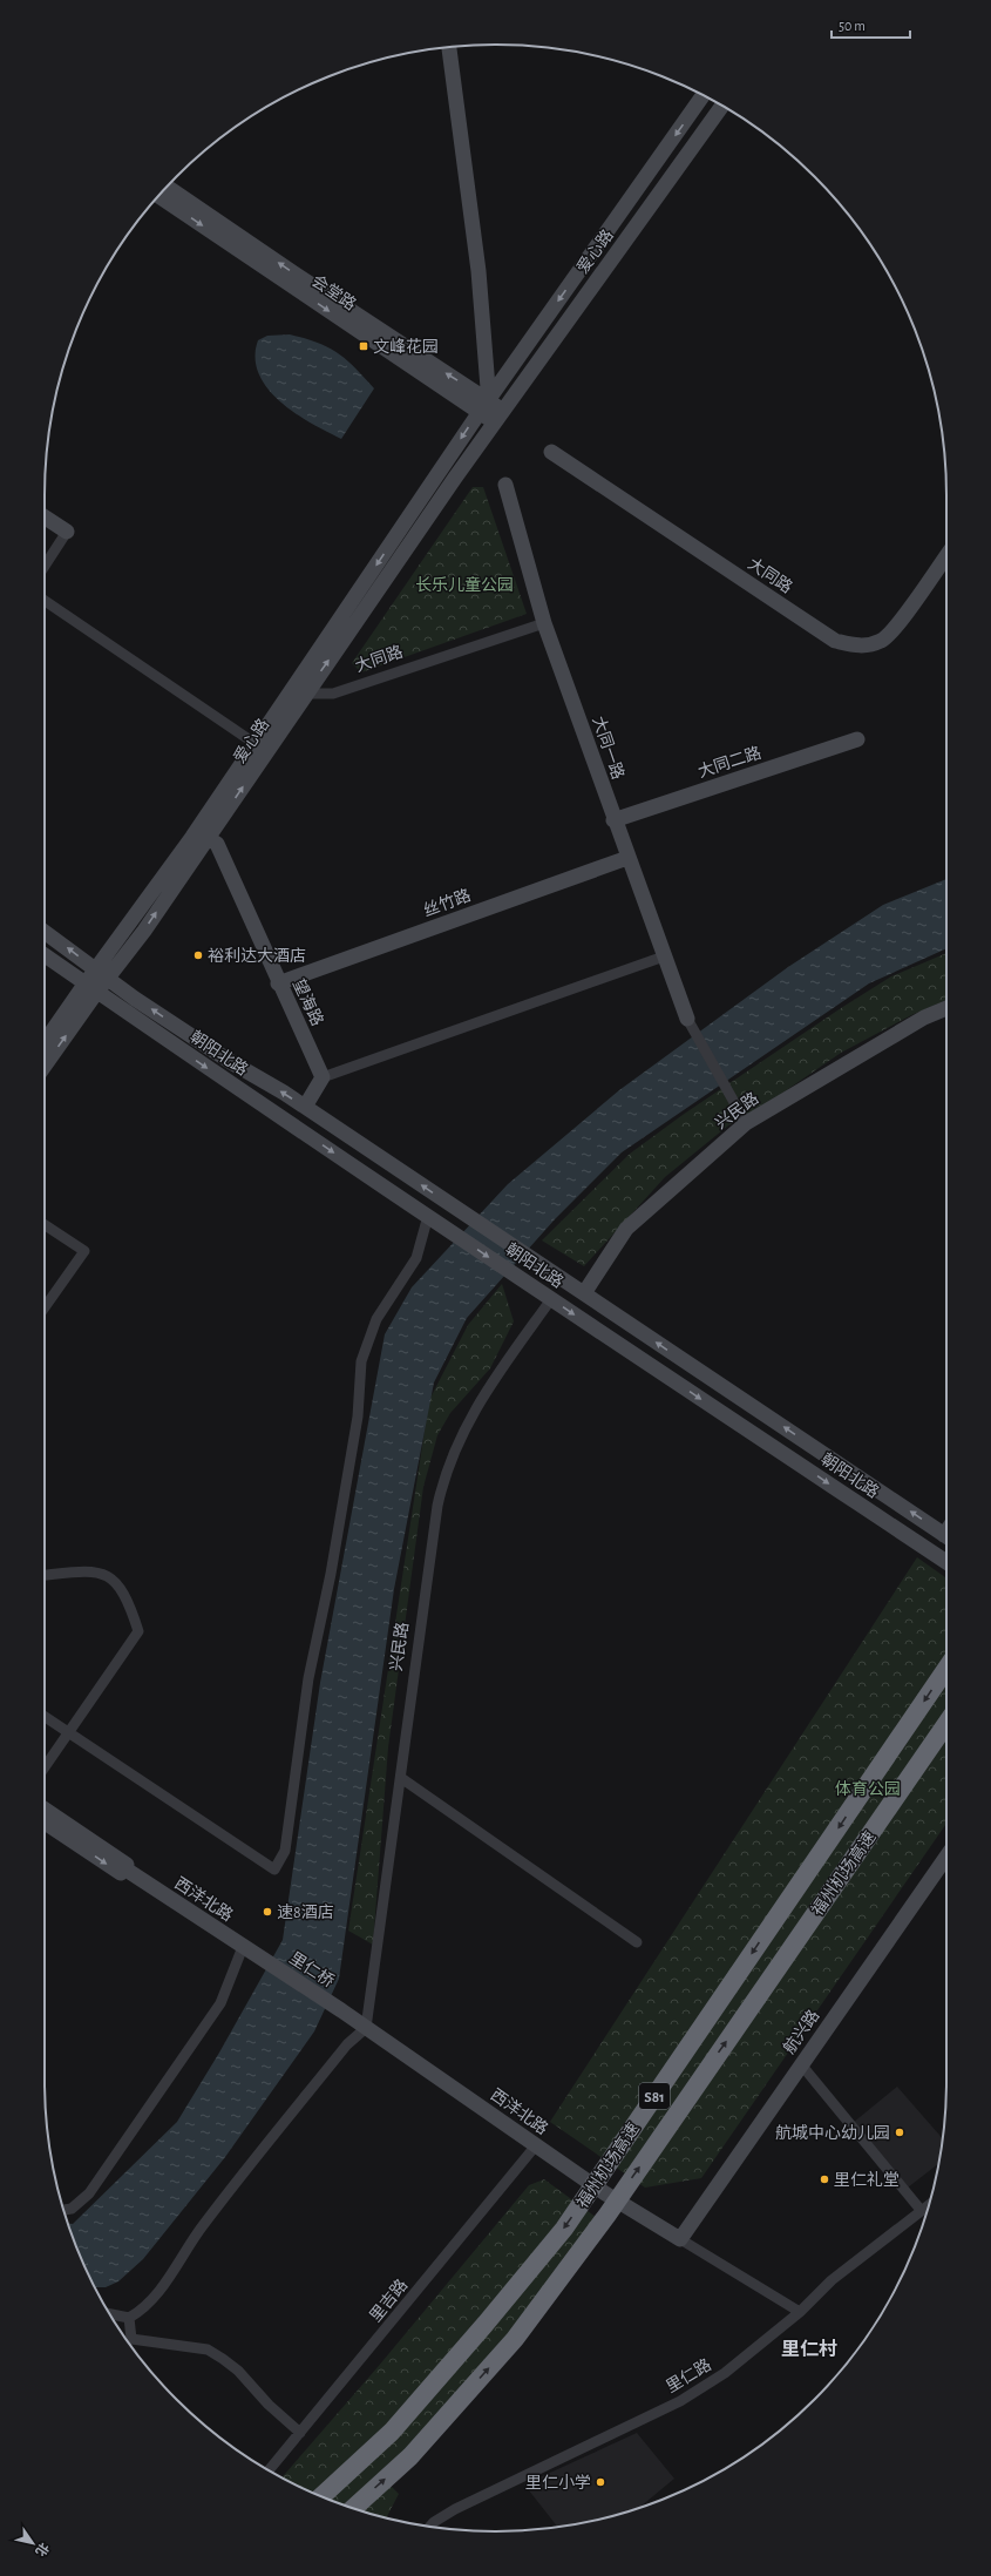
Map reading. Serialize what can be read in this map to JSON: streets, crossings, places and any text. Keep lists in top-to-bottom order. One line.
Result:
{"streets":{"highway":["福州机场高速","S81"],"main road":["爱心路","会堂路","大同路","大同一路","大同二路","丝竹路","望海路","朝阳北路","兴民路","西洋北路","里仁桥","航兴路"],"street":["里吉路","里仁路"]},"crossings":[["爱心路","会堂路"],["爱心路","大同路"],["爱心路","望海路"],["爱心路","朝阳北路"],["大同路","大同一路"],["大同一路","大同二路"],["大同一路","丝竹路"],["丝竹路","望海路"],["朝阳北路","兴民路"],["兴民路","西洋北路"],["西洋北路","里仁桥"],["西洋北路","航兴路"],["西洋北路","里吉路"]],"districts":["里仁村"],"parks":["长乐儿童公园","体育公园"],"places":{"transit":["文峰花园"],"other":["裕利达大酒店","速8酒店","航城中心幼儿园","里仁礼堂","里仁小学"]},"scale_bar":"50 m","north":"bottom right"}
